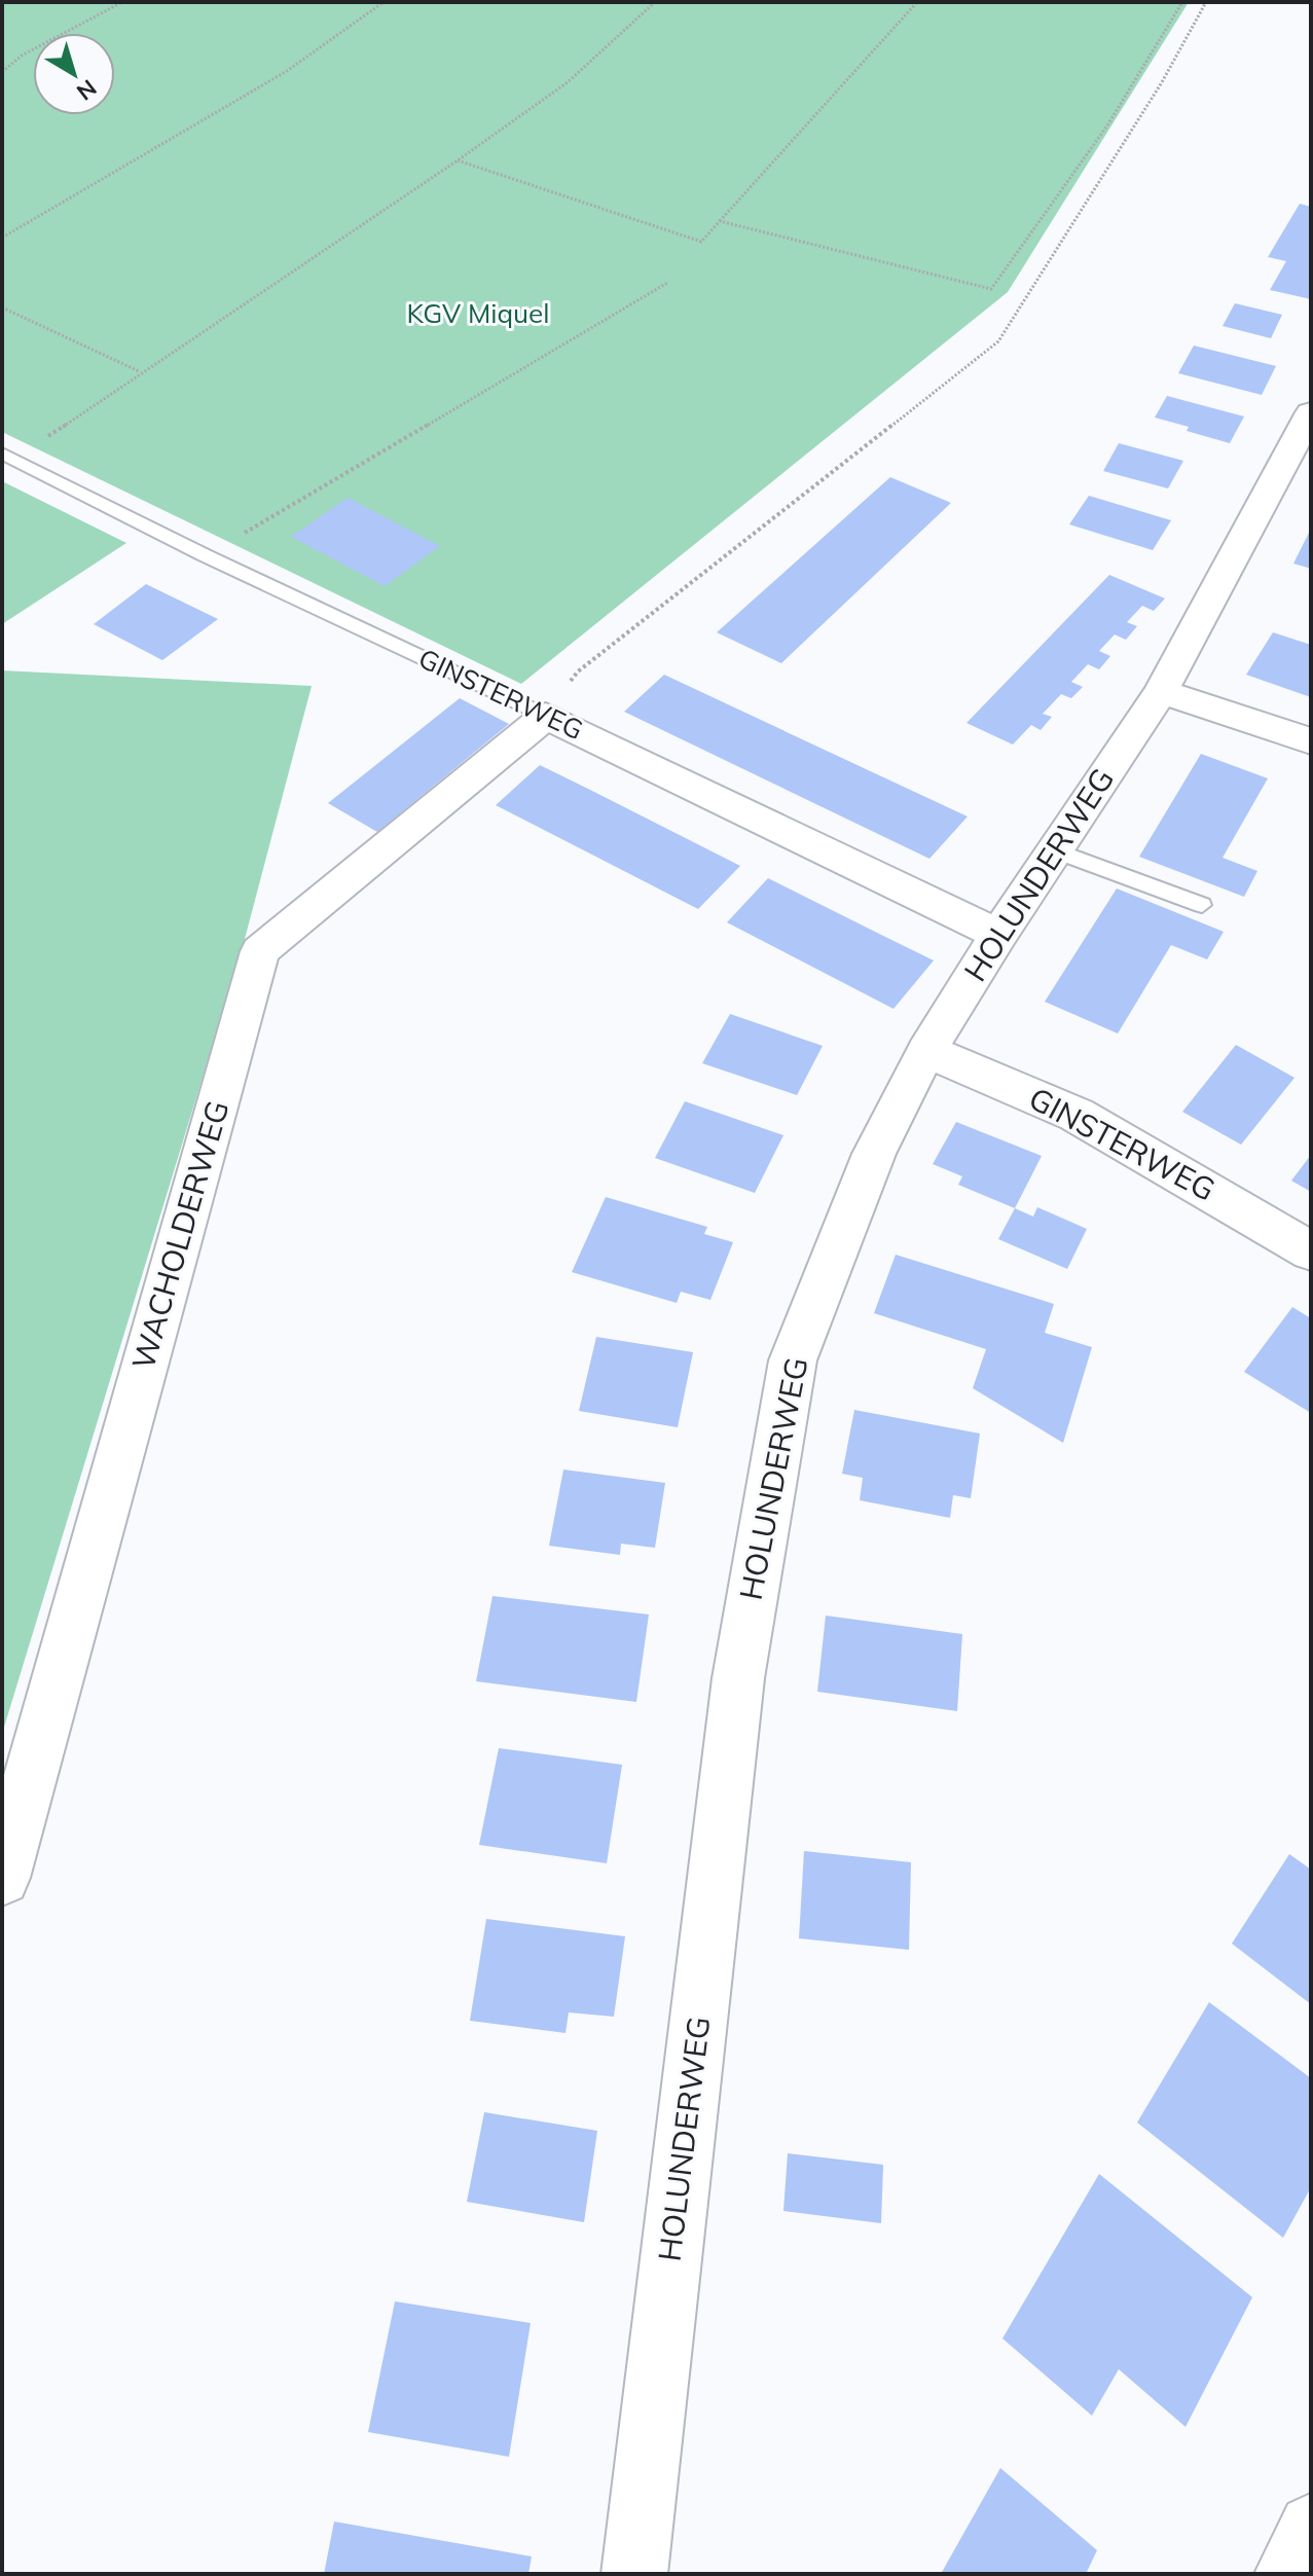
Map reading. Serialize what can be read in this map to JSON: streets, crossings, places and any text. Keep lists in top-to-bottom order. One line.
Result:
{"streets":{"street":["GINSTERWEG","HOLUNDERWEG","WACHOLDERWEG"]},"crossings":[["GINSTERWEG","HOLUNDERWEG"],["GINSTERWEG","WACHOLDERWEG"]],"parks":["KGV Miquel"],"north":"bottom right"}
